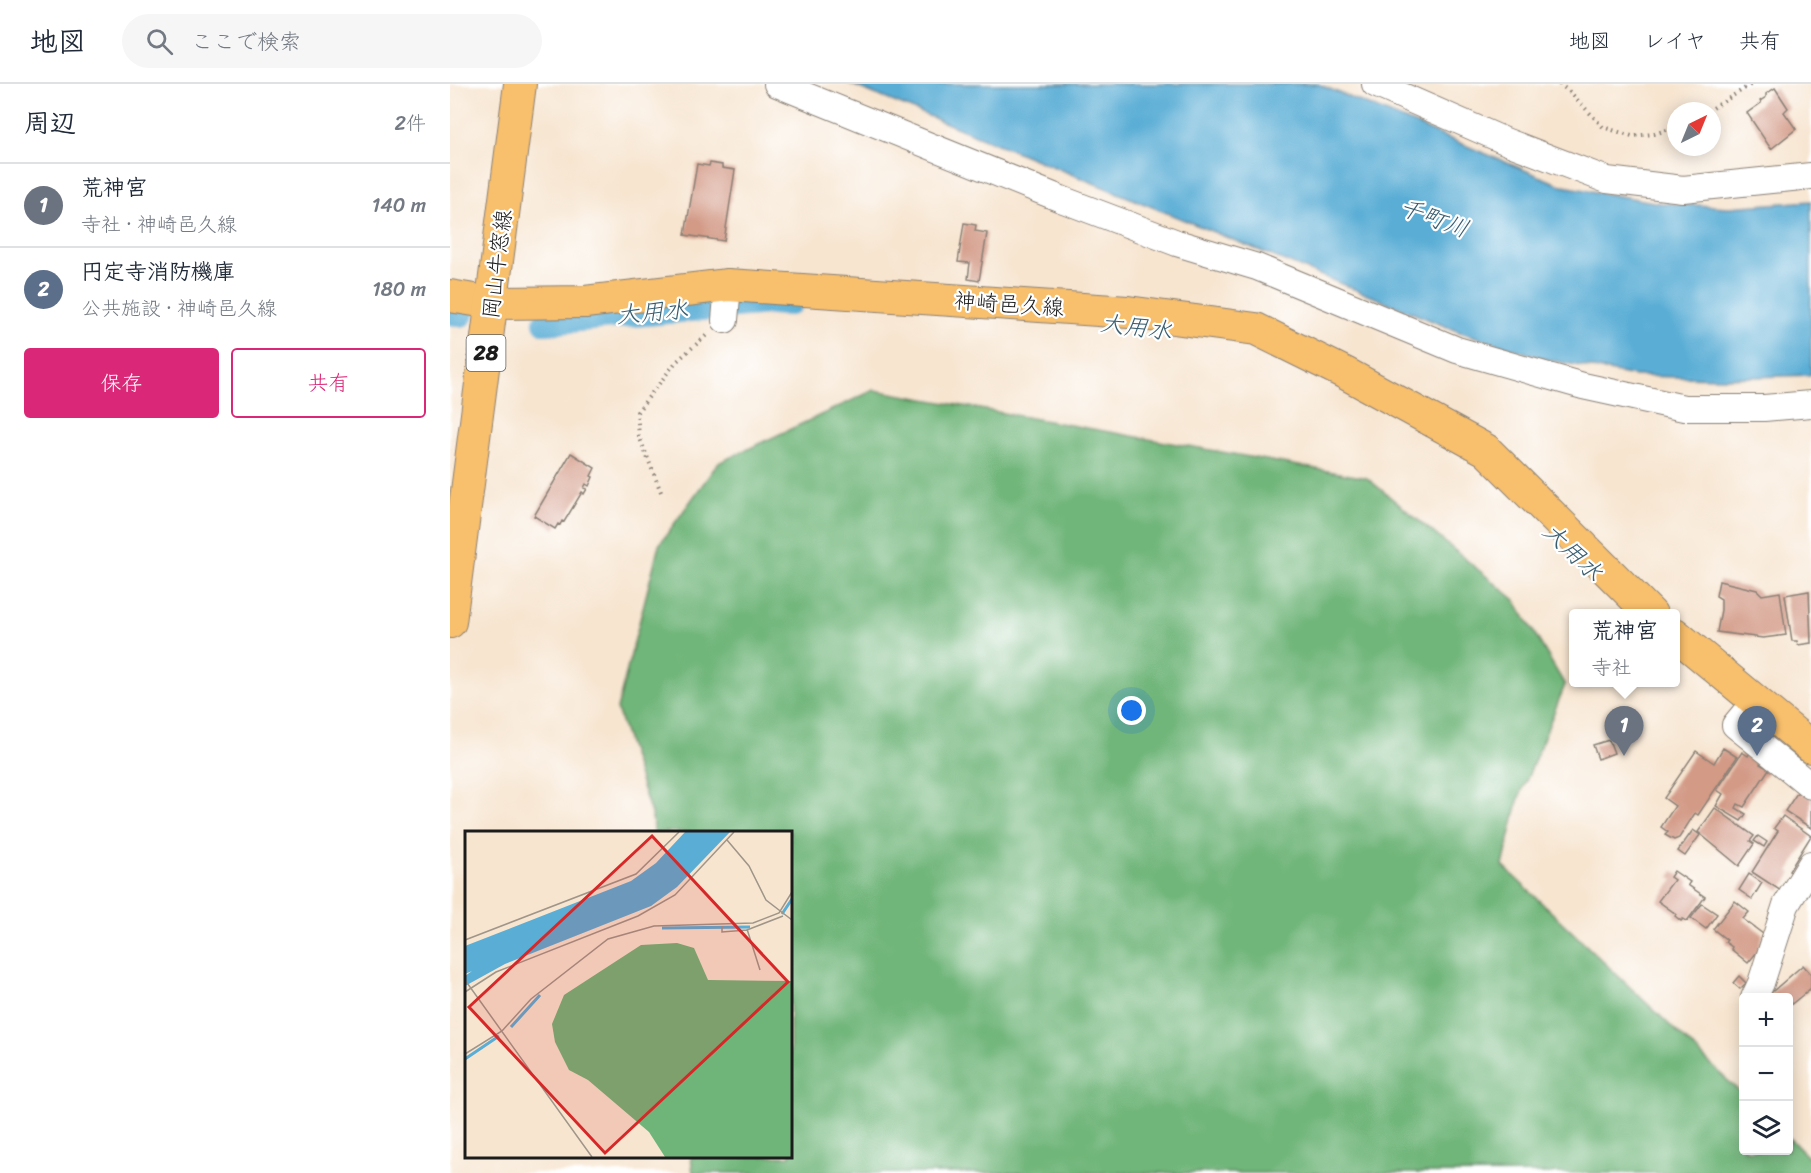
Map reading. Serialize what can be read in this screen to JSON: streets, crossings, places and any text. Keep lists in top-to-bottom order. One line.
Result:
{"streets":{"main road":["岡山牛窓線","神崎邑久線","28"]},"crossings":[["岡山牛窓線","神崎邑久線"]],"water":["千町川","大用水"],"north":"top right","page":{"header":"地図","search":"ここで検索","nav":["地図","レイヤ","共有"],"heading":["周辺","2件"],"list":[{"mark":"1","name":"荒神宮","note":"寺社 · 神崎邑久線","value":"140 m"},{"mark":"2","name":"円定寺消防機庫","note":"公共施設 · 神崎邑久線","value":"180 m"}],"buttons":["保存","共有"],"popup":["荒神宮","寺社"],"pins":["1","2"],"map_buttons":["+","−"]}}
